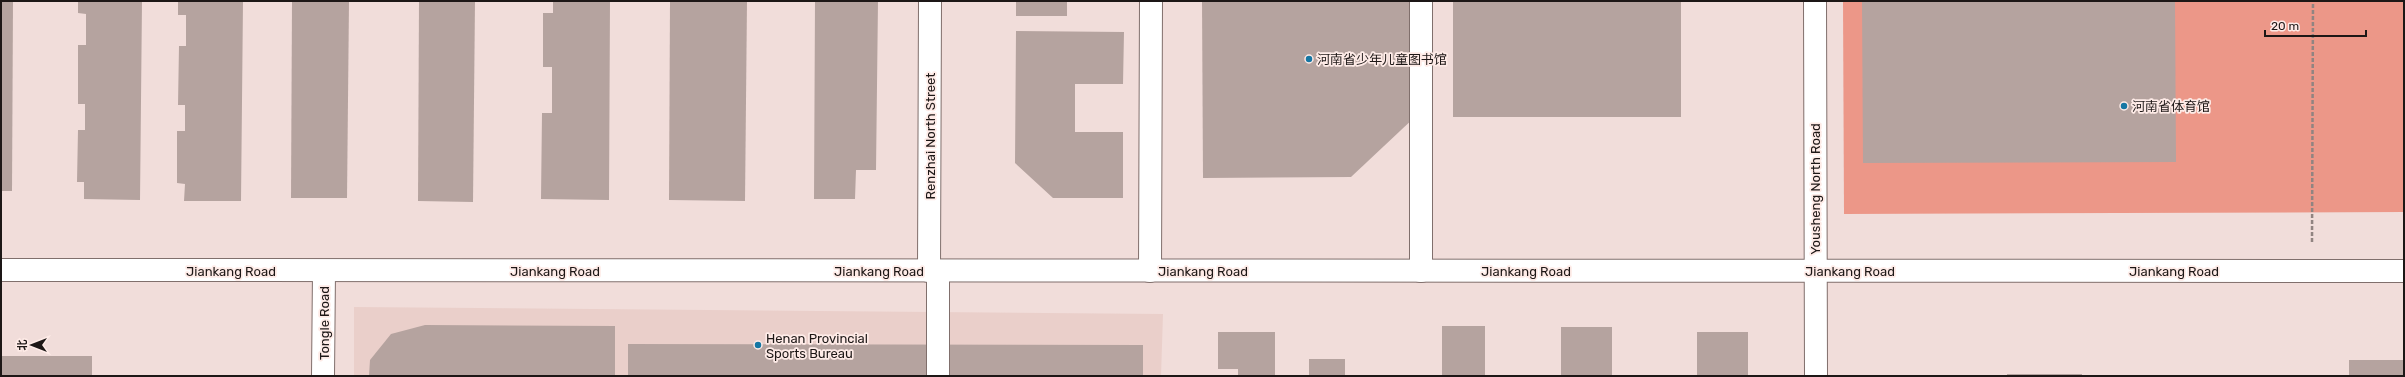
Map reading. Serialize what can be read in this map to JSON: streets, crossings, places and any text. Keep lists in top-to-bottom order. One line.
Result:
{"streets":{"street":["Renzhai North Street","Yousheng North Road","Jiankang Road","Tongle Road"]},"crossings":[["Renzhai North Street","Jiankang Road"],["Yousheng North Road","Jiankang Road"],["Jiankang Road","Tongle Road"]],"places":["河南省少年儿童图书馆","河南省体育馆","Henan Provincial Sports Bureau"],"scale_bar":"20 m","north":"left"}
